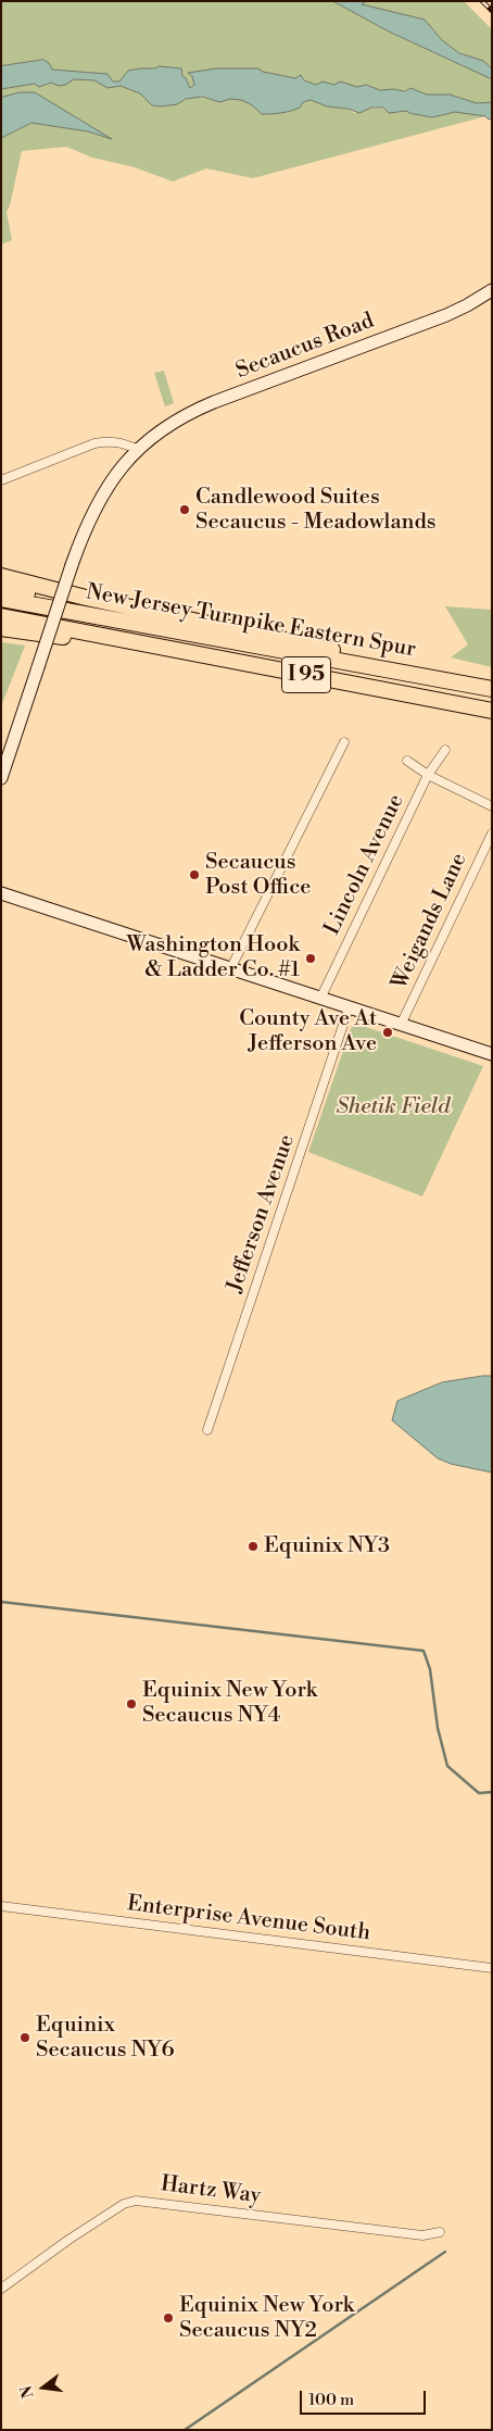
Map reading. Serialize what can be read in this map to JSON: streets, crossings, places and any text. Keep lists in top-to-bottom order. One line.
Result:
{"streets":{"highway":["New Jersey Turnpike Eastern Spur","I 95"],"main road":["Secaucus Road"],"street":["Lincoln Avenue","Weigands Lane","Jefferson Avenue","Enterprise Avenue South","Hartz Way"]},"parks":["Shetik Field"],"places":["Candlewood Suites Secaucus - Meadowlands","Secaucus Post Office","Washington Hook & Ladder Co. #1","County Ave At Jefferson Ave","Equinix NY3","Equinix New York Secaucus NY4","Equinix Secaucus NY6","Equinix New York Secaucus NY2"],"scale_bar":"100 m","north":"left"}
